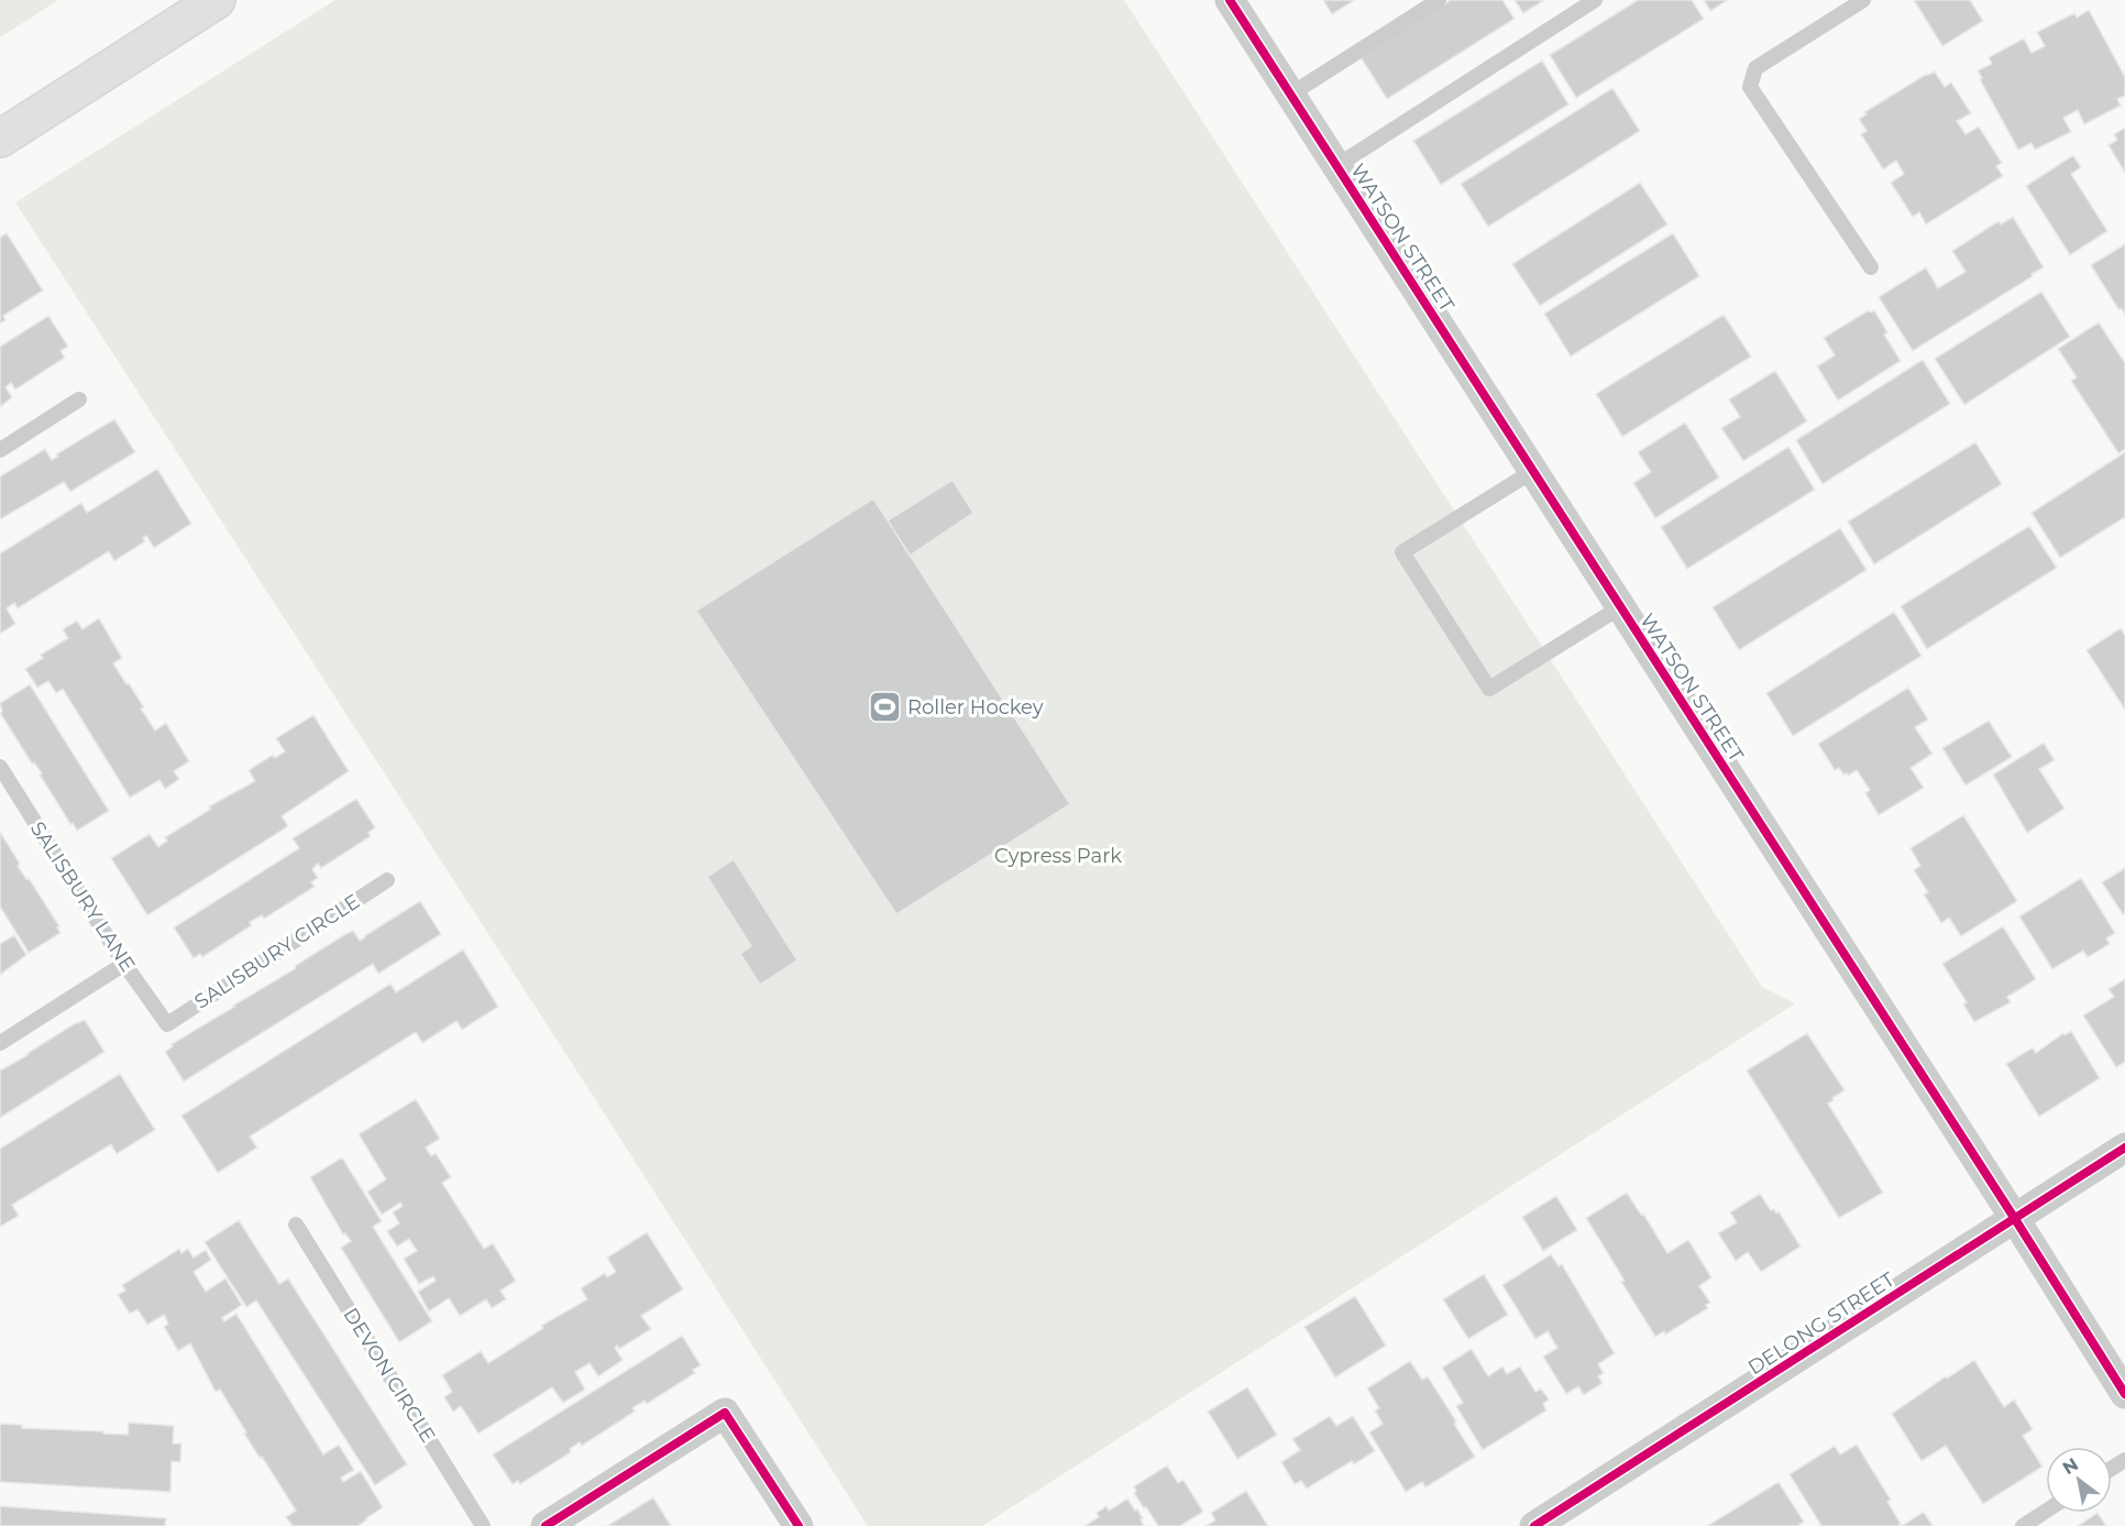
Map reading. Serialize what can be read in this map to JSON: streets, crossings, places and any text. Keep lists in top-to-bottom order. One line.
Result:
{"streets":{"street":["WATSON STREET","DELONG STREET"],"lane":["SALISBURY LANE","SALISBURY CIRCLE","DEVON CIRCLE"]},"crossings":[["WATSON STREET","DELONG STREET"],["SALISBURY LANE","SALISBURY CIRCLE"]],"parks":["Cypress Park"],"places":{"sports":["Roller Hockey"]},"north":"top left"}
